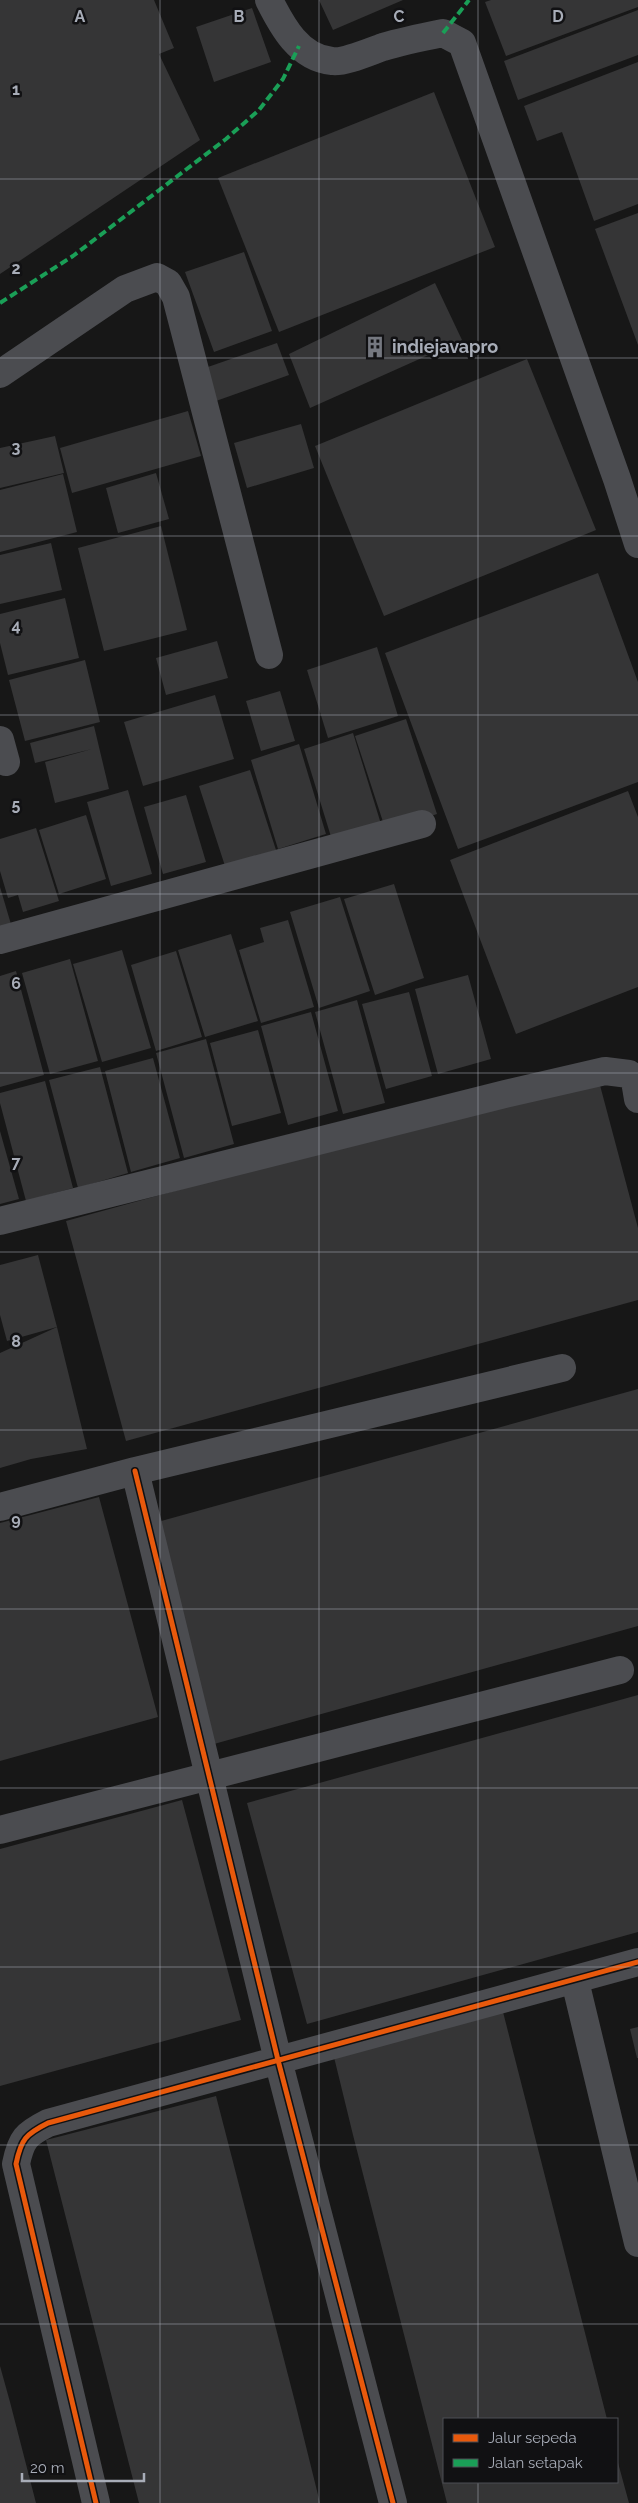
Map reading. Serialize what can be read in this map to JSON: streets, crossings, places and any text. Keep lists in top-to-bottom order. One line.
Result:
{"places":{"building":["indiejavapro"]},"legend":["Jalur sepeda","Jalan setapak"],"scale_bar":"20 m","grid":{"columns":["A","B","C","D"],"rows":["1","2","3","4","5","6","7","8","9"]}}
